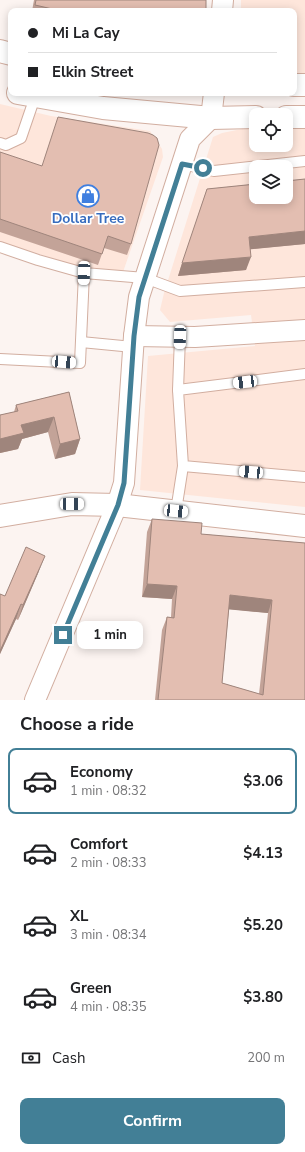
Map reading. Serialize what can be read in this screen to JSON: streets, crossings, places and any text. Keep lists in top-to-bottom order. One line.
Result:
{"places":{"shop":["Dollar Tree"]},"page":{"banner":["Mi La Cay","Elkin Street"],"bubble":"1 min","heading":"Choose a ride","list":[{"name":"Economy","note":"1 min · 08:32","value":"$3.06"},{"name":"Comfort","note":"2 min · 08:33","value":"$4.13"},{"name":"XL","note":"3 min · 08:34","value":"$5.20"},{"name":"Green","note":"4 min · 08:35","value":"$3.80"}],"pay":["Cash","200 m"],"buttons":"Confirm"}}
